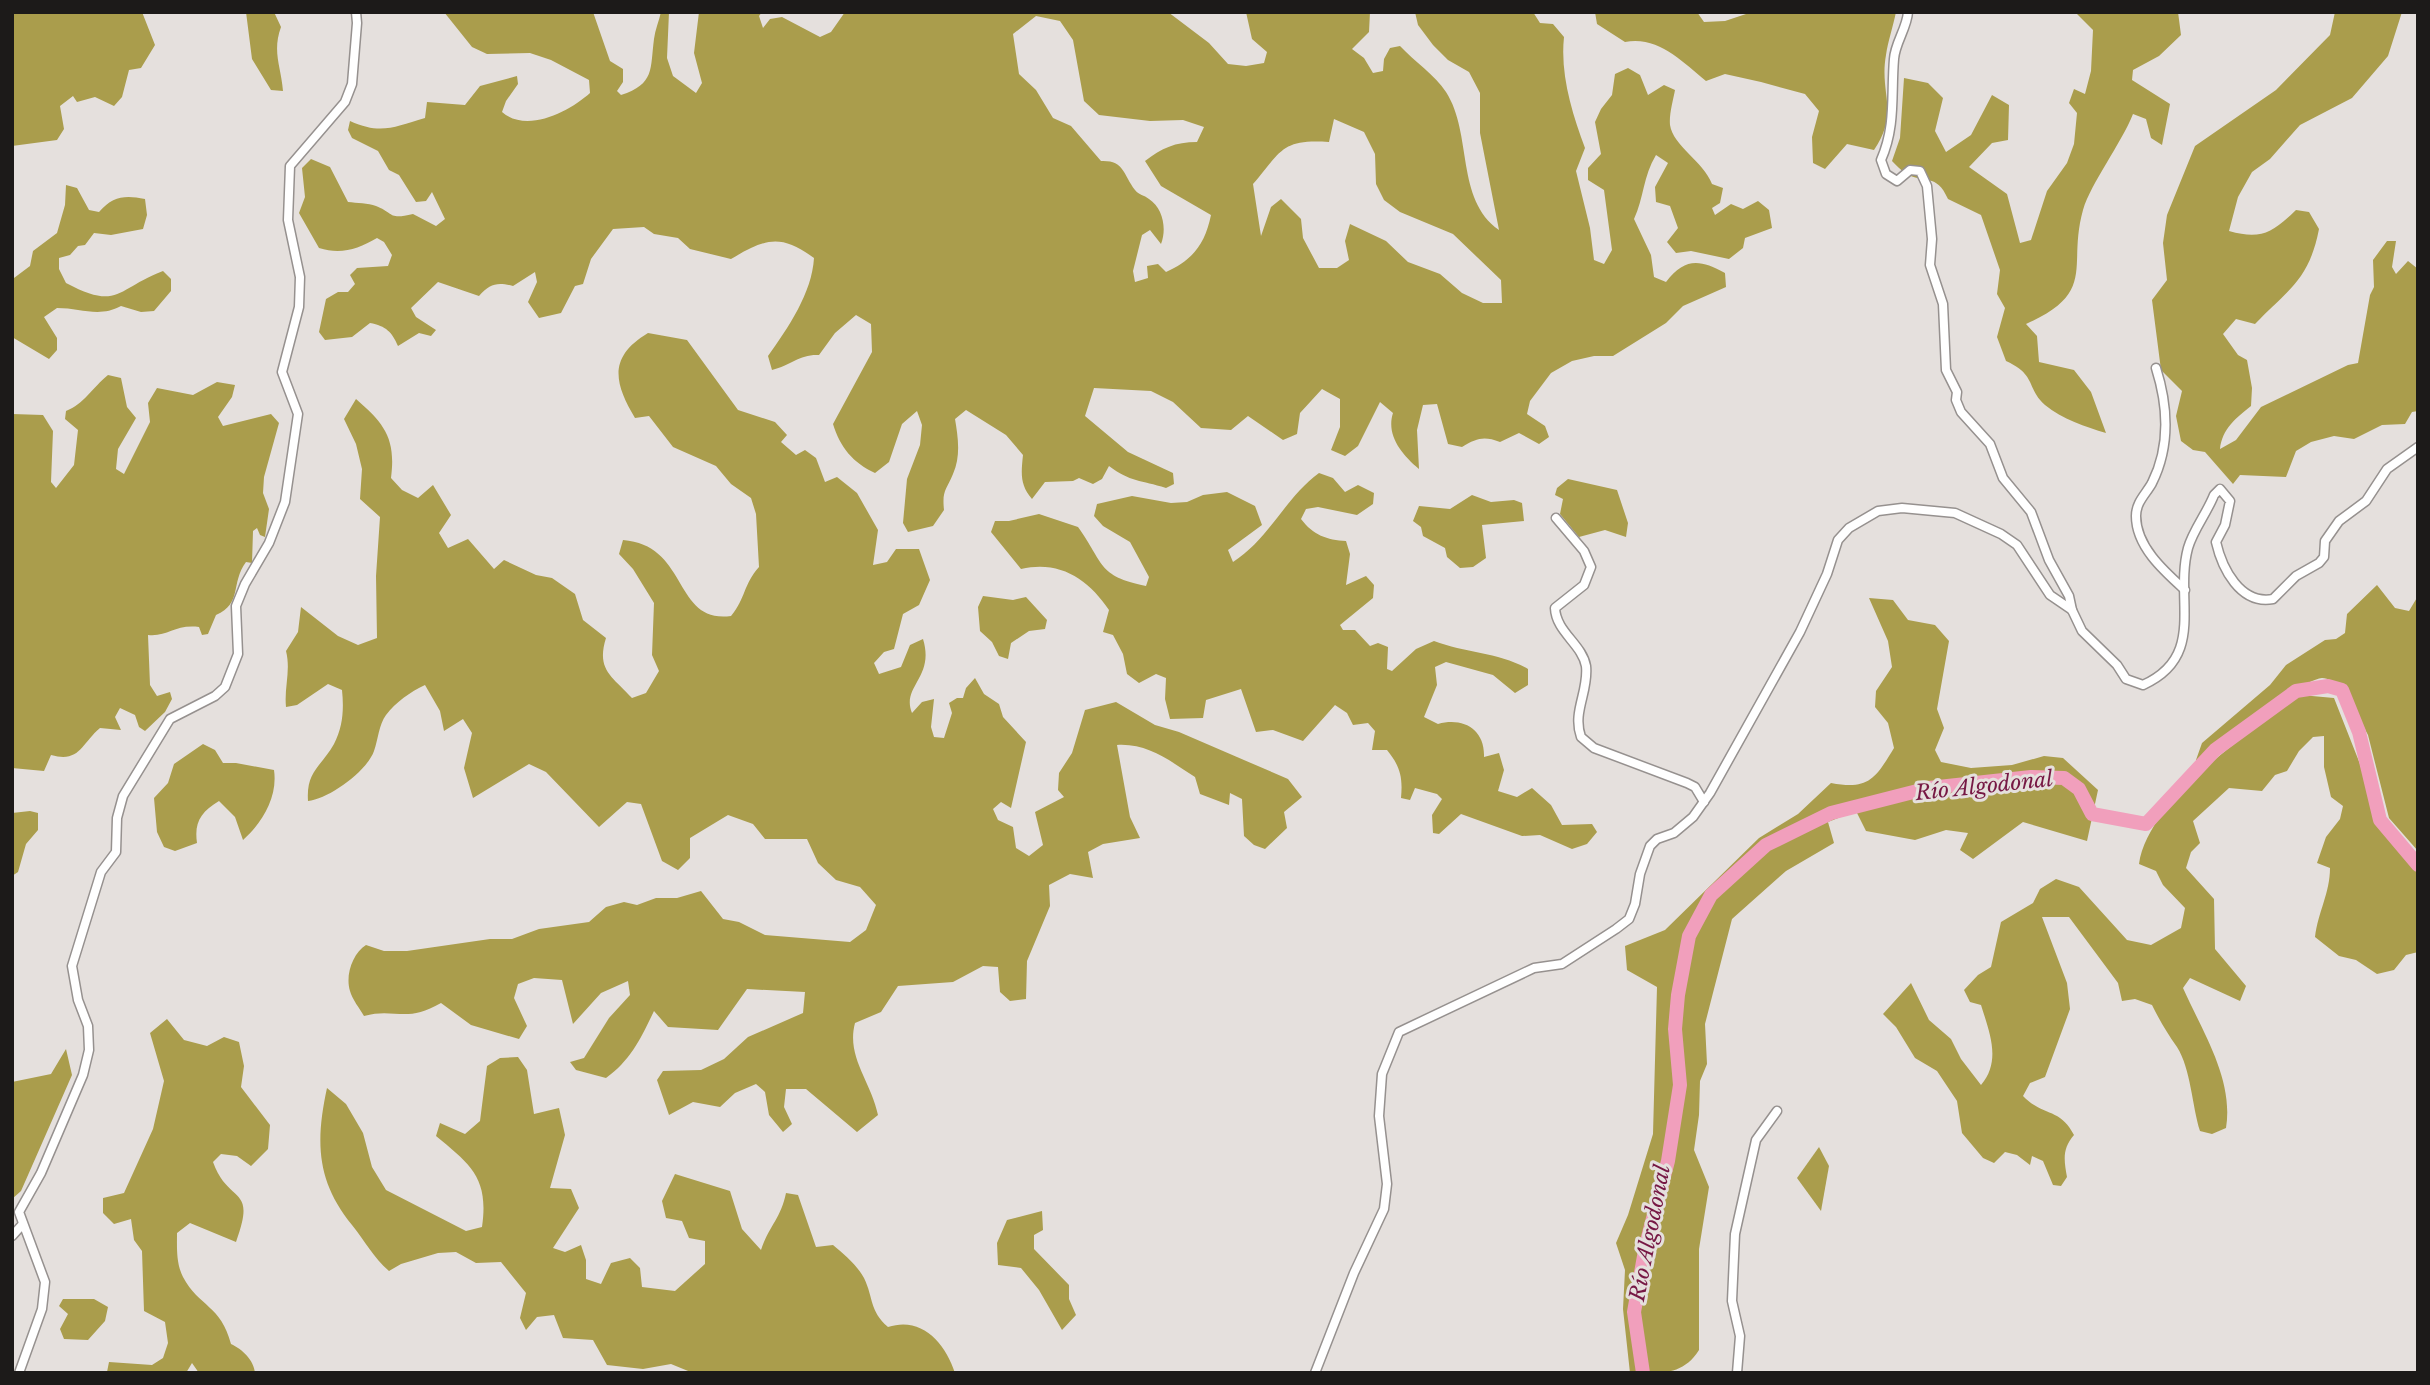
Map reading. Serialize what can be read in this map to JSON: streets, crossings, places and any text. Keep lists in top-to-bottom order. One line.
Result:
{"water":["Río Algodonal"]}
